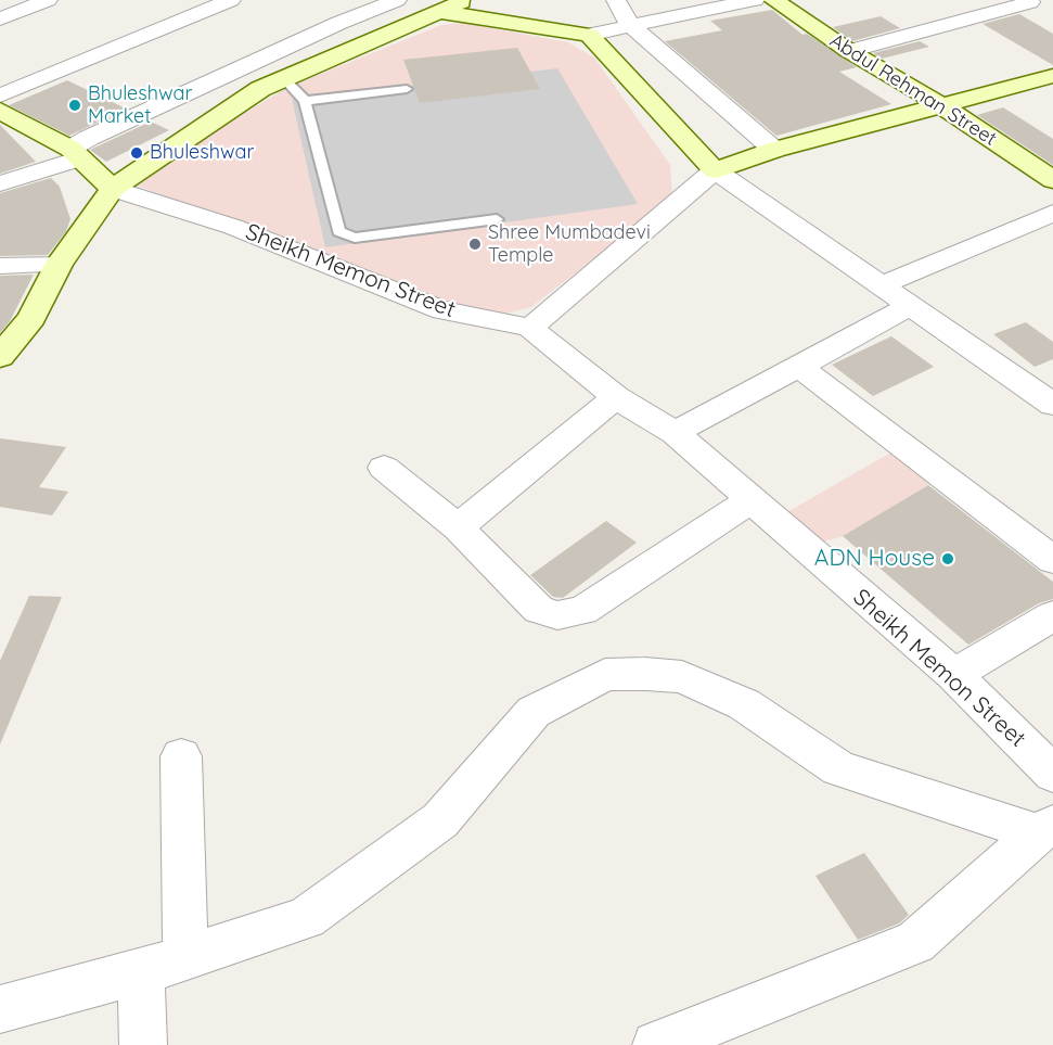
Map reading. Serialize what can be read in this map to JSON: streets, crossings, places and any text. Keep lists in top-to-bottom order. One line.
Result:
{"streets":{"street":["Abdul Rehman Street","Sheikh Memon Street"]},"places":["Bhuleshwar Market","Bhuleshwar","Shree Mumbadevi Temple","ADN House"]}
